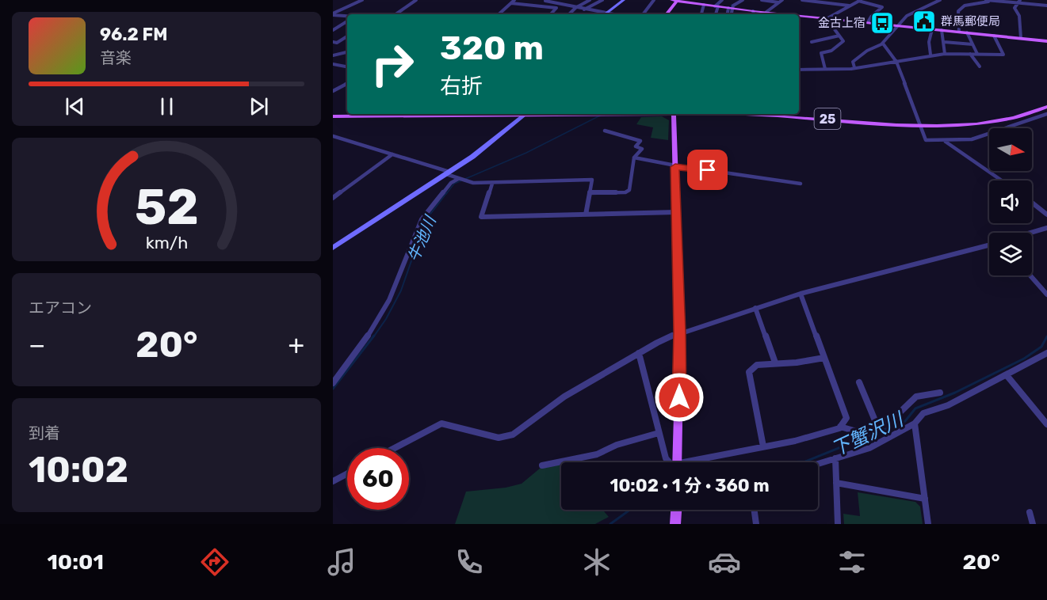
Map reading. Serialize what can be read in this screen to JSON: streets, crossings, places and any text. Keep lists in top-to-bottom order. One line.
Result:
{"streets":{"main road":["25"]},"water":["牛池川","下蟹沢川"],"places":{"public building":["群馬郵便局"],"bus stop":["金古上宿"]},"north":"right","page":{"turn":["320 m","右折"],"song":["96.2 FM","音楽"],"tile":["エアコン",["到着","10:02"]],"heat":["−","20°","+"],"limit":"60","trip":"10:02 · 1 分 · 360 m","tabs":["10:01","20°"],"gauge":["52","km/h"]}}
